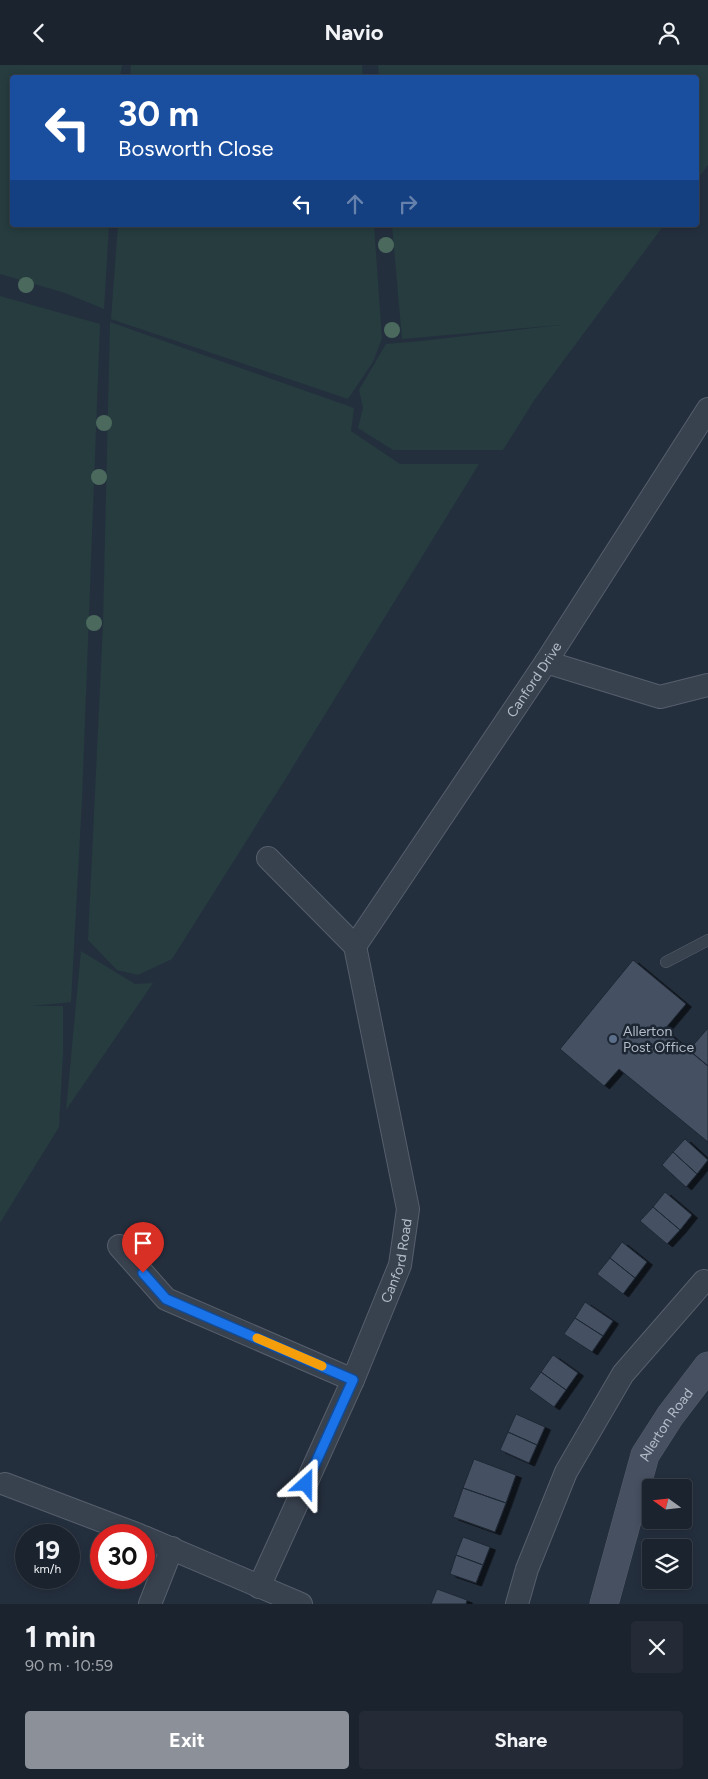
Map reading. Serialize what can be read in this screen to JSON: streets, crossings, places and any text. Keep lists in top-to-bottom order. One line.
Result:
{"streets":{"street":["Canford Drive","Canford Road","Allerton Road"]},"crossings":[["Canford Drive","Canford Road"]],"places":["Allerton Post Office"],"north":"left","page":{"header":"Navio","turn":["30 m","Bosworth Close"],"speed":"19 km/h","limit":"30","heading":["1 min","90 m · 10:59"],"buttons":["Exit","Share"]}}
